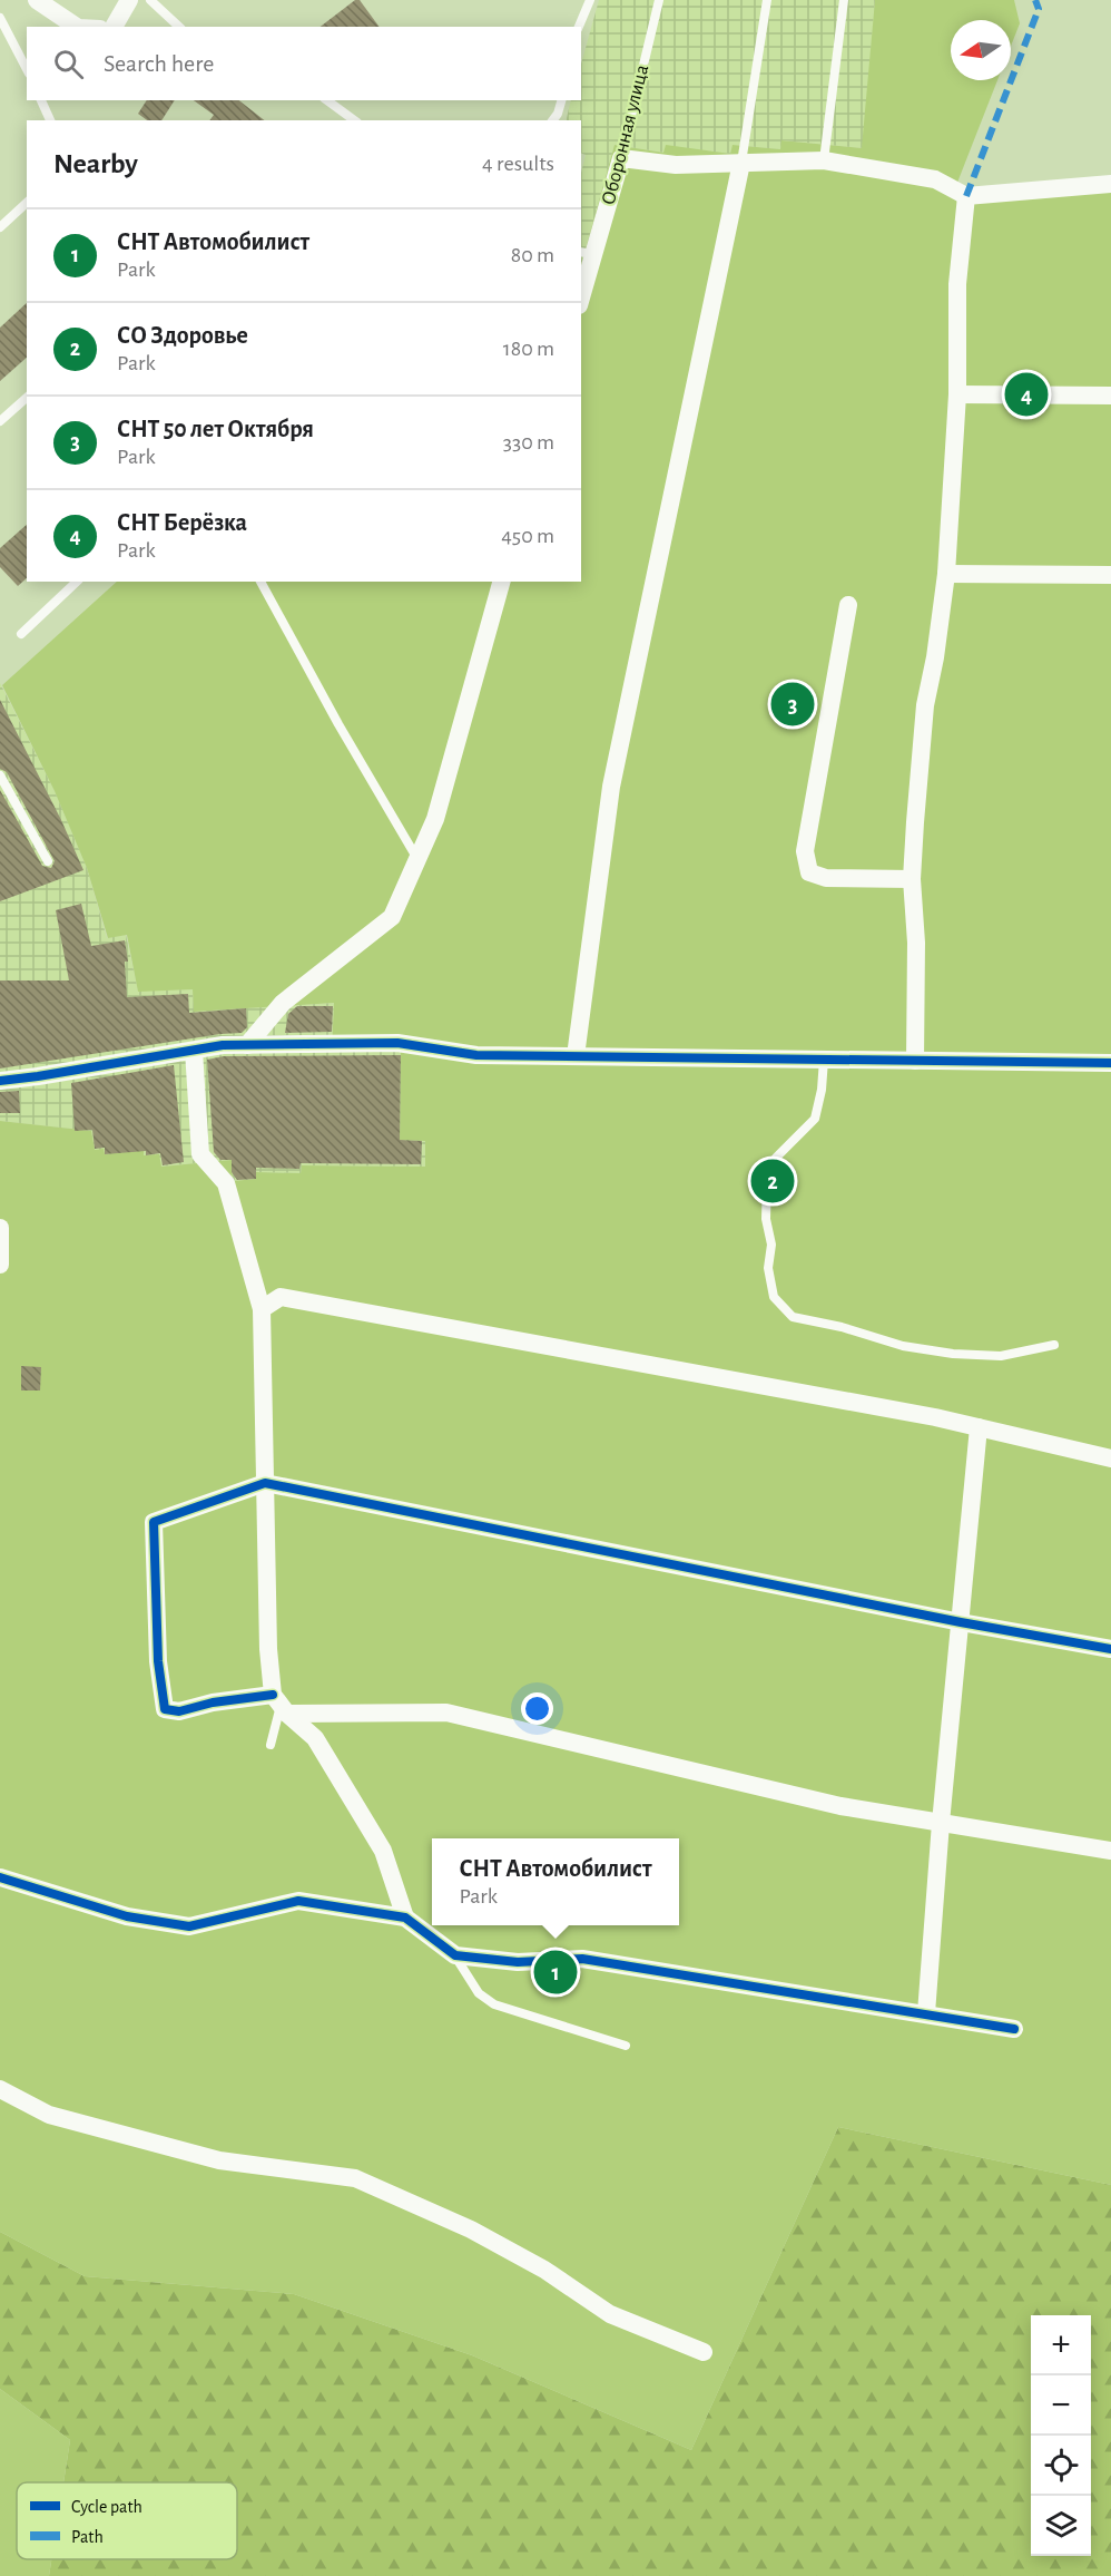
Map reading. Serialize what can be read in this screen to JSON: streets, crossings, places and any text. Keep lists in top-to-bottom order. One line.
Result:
{"streets":{"street":["Оборонная улица"]},"legend":["Cycle path","Path"],"north":"left","page":{"search":"Search here","heading":["Nearby","4 results"],"list":[{"mark":"1","name":"СНТ Автомобилист","note":"Park","value":"80 m"},{"mark":"2","name":"СО Здоровье","note":"Park","value":"180 m"},{"mark":"3","name":"СНТ 50 лет Октября","note":"Park","value":"330 m"},{"mark":"4","name":"СНТ Берёзка","note":"Park","value":"450 m"}],"pins":["4","3","2","1"],"popup":["СНТ Автомобилист","Park"],"map_buttons":["+","−"]}}
